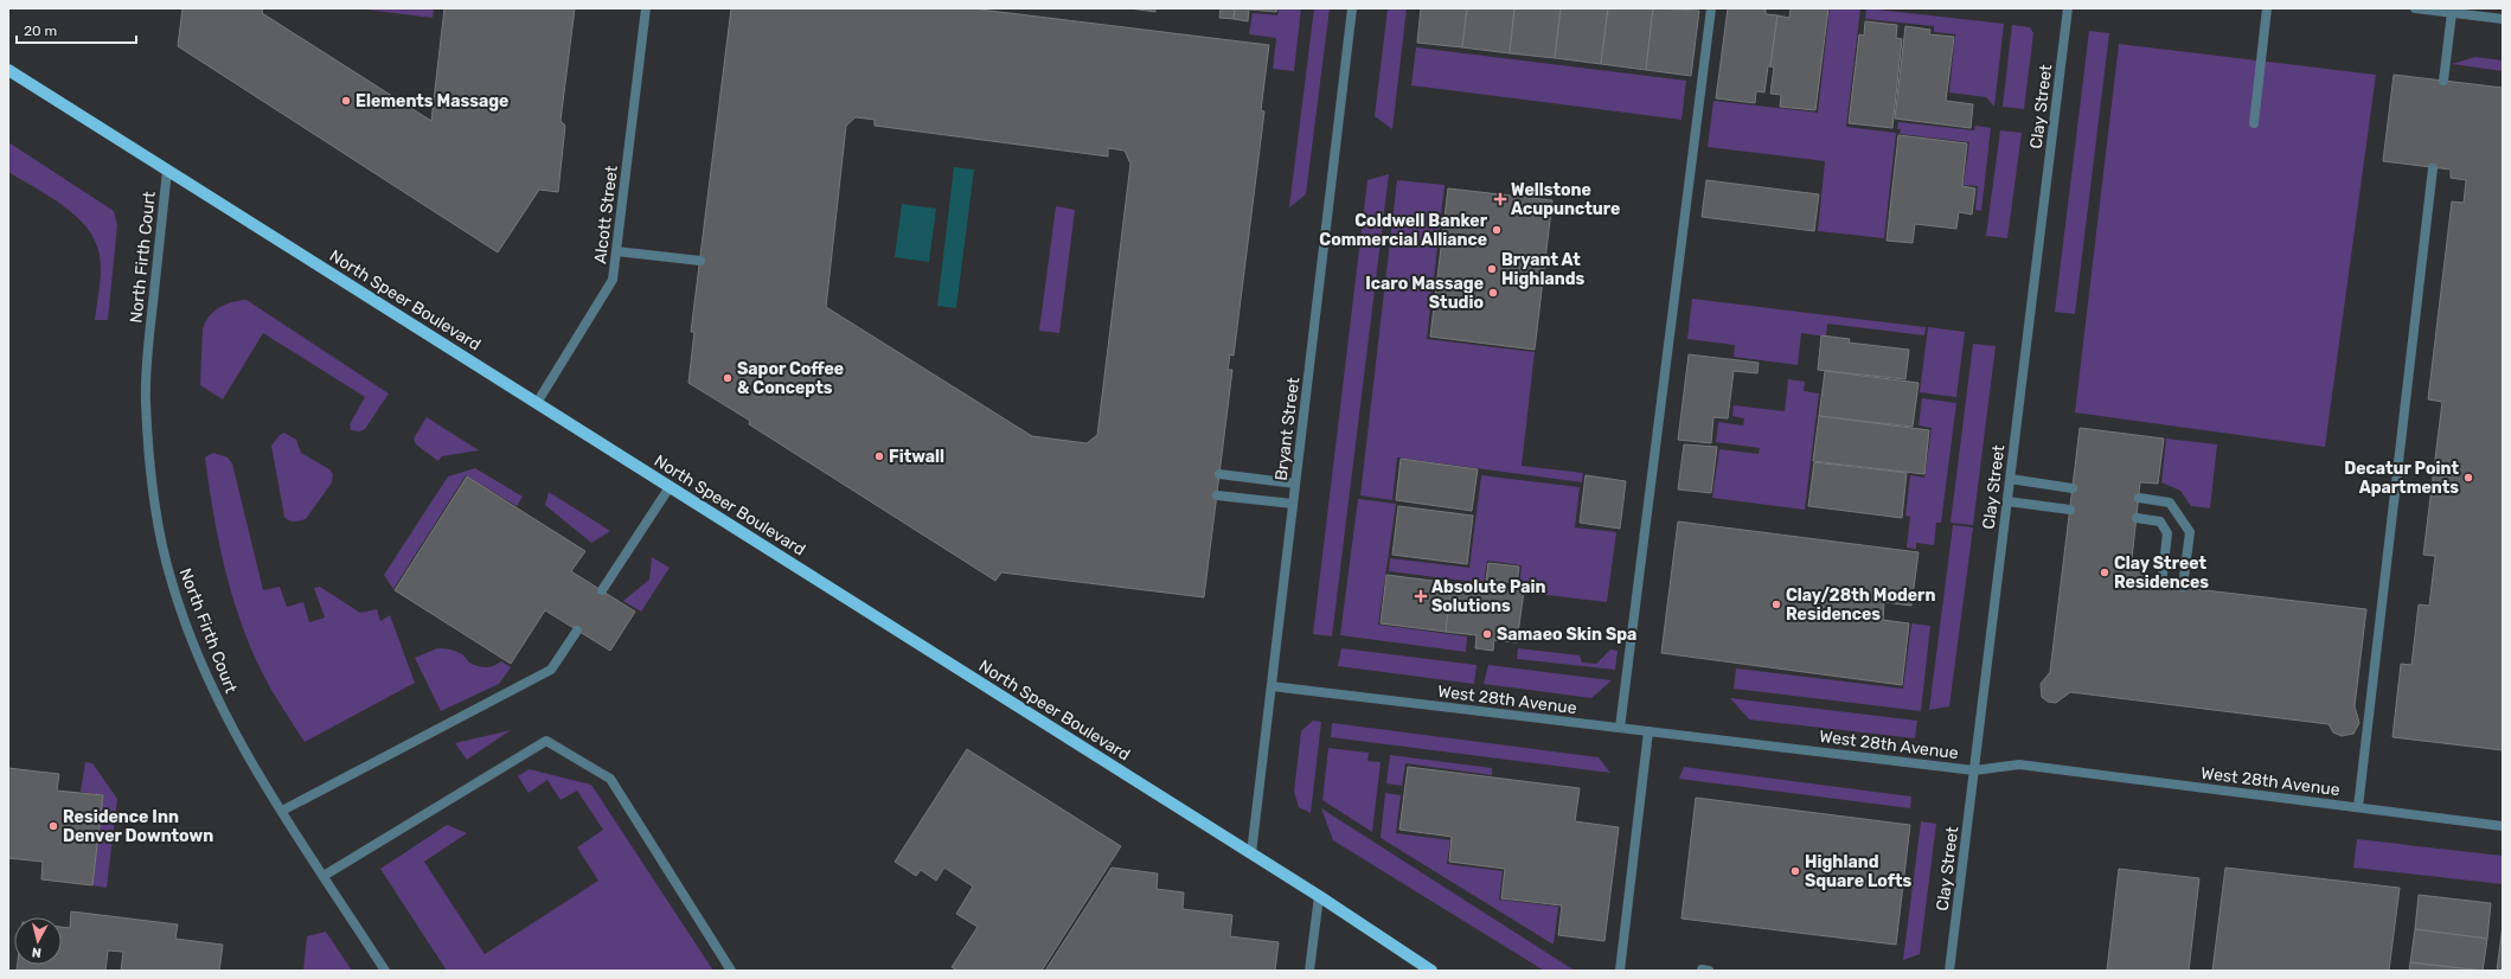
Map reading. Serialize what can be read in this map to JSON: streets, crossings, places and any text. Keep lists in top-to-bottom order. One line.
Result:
{"streets":{"main road":["North Speer Boulevard"],"street":["Clay Street","Alcott Street","North Firth Court","Bryant Street","West 28th Avenue"]},"crossings":[["Clay Street","West 28th Avenue"],["Alcott Street","North Speer Boulevard"],["North Firth Court","North Speer Boulevard"],["North Speer Boulevard","Bryant Street"],["Bryant Street","West 28th Avenue"]],"places":{"other":["Elements Massage","Coldwell Banker Commercial Alliance","Bryant At Highlands","Icaro Massage Studio","Sapor Coffee & Concepts","Fitwall","Decatur Point Apartments","Clay Street Residences","Clay/28th Modern Residences","Samaeo Skin Spa","Residence Inn Denver Downtown","Highland Square Lofts"],"health":["Wellstone Acupuncture","Absolute Pain Solutions"]},"scale_bar":"20 m","north":"bottom"}
